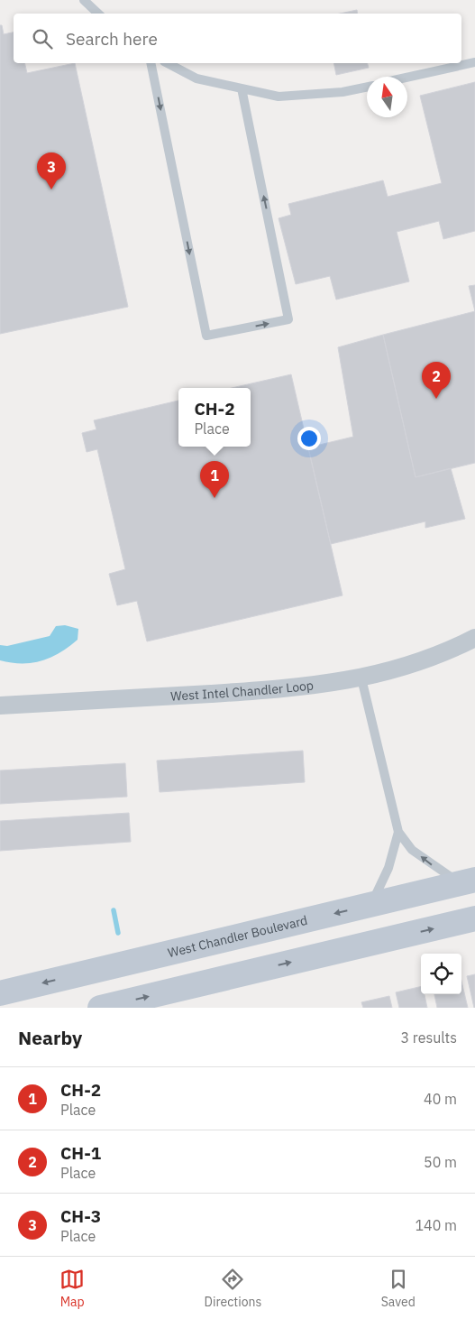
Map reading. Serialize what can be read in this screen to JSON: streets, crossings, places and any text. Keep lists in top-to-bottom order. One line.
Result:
{"streets":{"main road":["West Chandler Boulevard"],"street":["West Intel Chandler Loop"]},"north":"top","page":{"search":"Search here","pins":["3","2","1"],"popup":["CH-2","Place"],"heading":["Nearby","3 results"],"list":[{"mark":"1","name":"CH-2","note":"Place","value":"40 m"},{"mark":"2","name":"CH-1","note":"Place","value":"50 m"},{"mark":"3","name":"CH-3","note":"Place","value":"140 m"}],"nav":["Map","Directions","Saved"]}}
